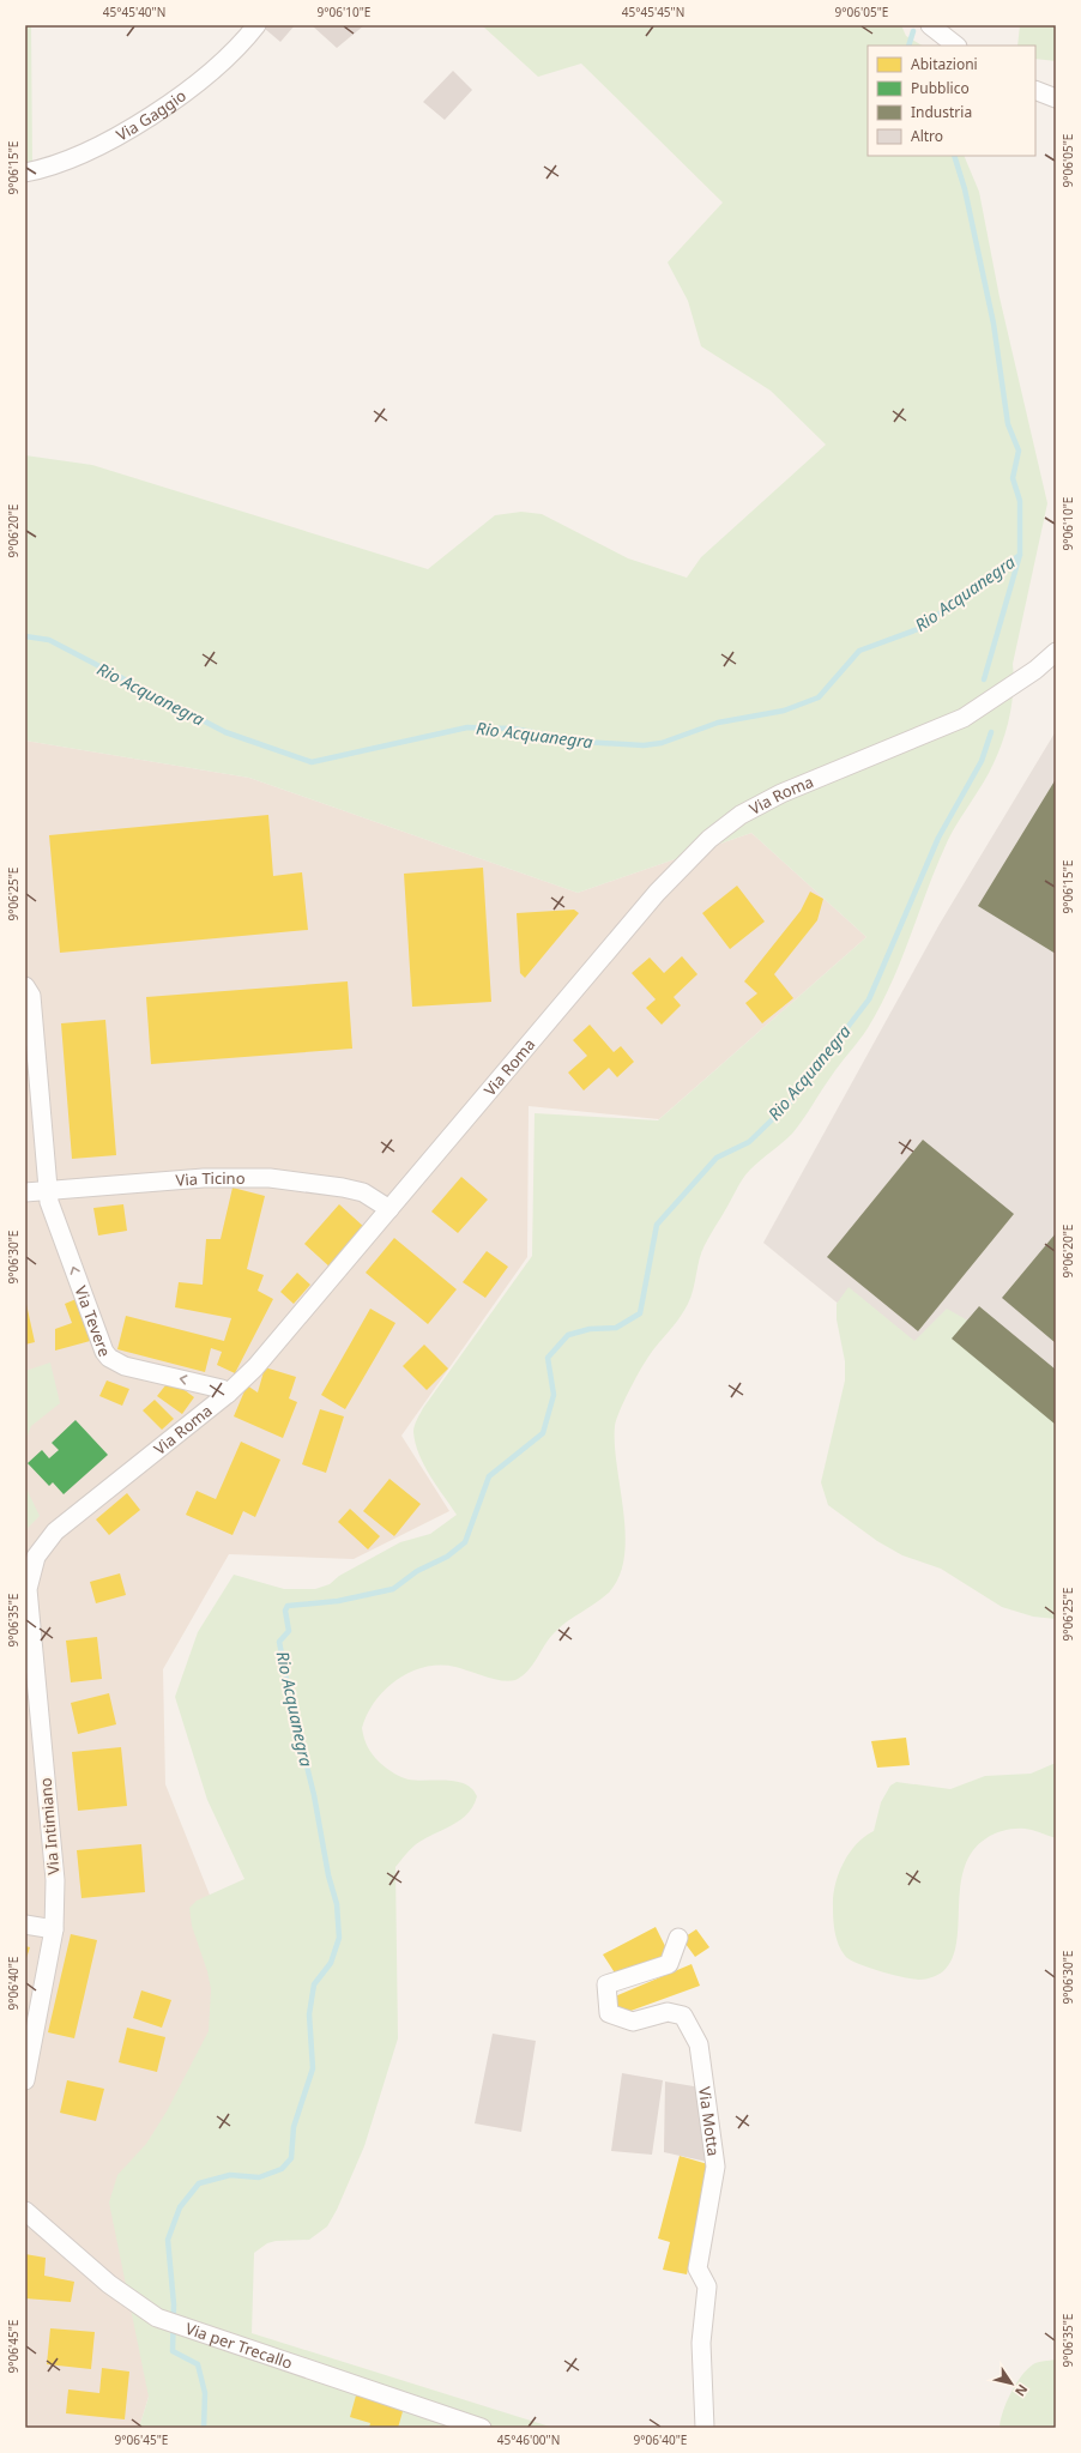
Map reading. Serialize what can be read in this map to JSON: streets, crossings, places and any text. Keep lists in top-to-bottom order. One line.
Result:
{"streets":{"street":["Via Gaggio","Via Roma","Via Ticino","Via Tevere","Via Intimiano","Via Motta","Via per Trecallo"]},"crossings":[["Via Roma","Via Ticino"],["Via Roma","Via Tevere"],["Via Roma","Via Intimiano"],["Via Ticino","Via Tevere"]],"one_way":["Via Tevere"],"water":["Rio Acquanegra"],"legend":["Abitazioni","Pubblico","Industria","Altro"],"north":"bottom right","coordinates":["45°45'40\"N","9°06'10\"E","45°45'45\"N","9°06'05\"E","9°06'15\"E","9°06'20\"E","9°06'25\"E","9°06'30\"E","9°06'35\"E","9°06'40\"E","9°06'45\"E","45°46'00\"N"]}
